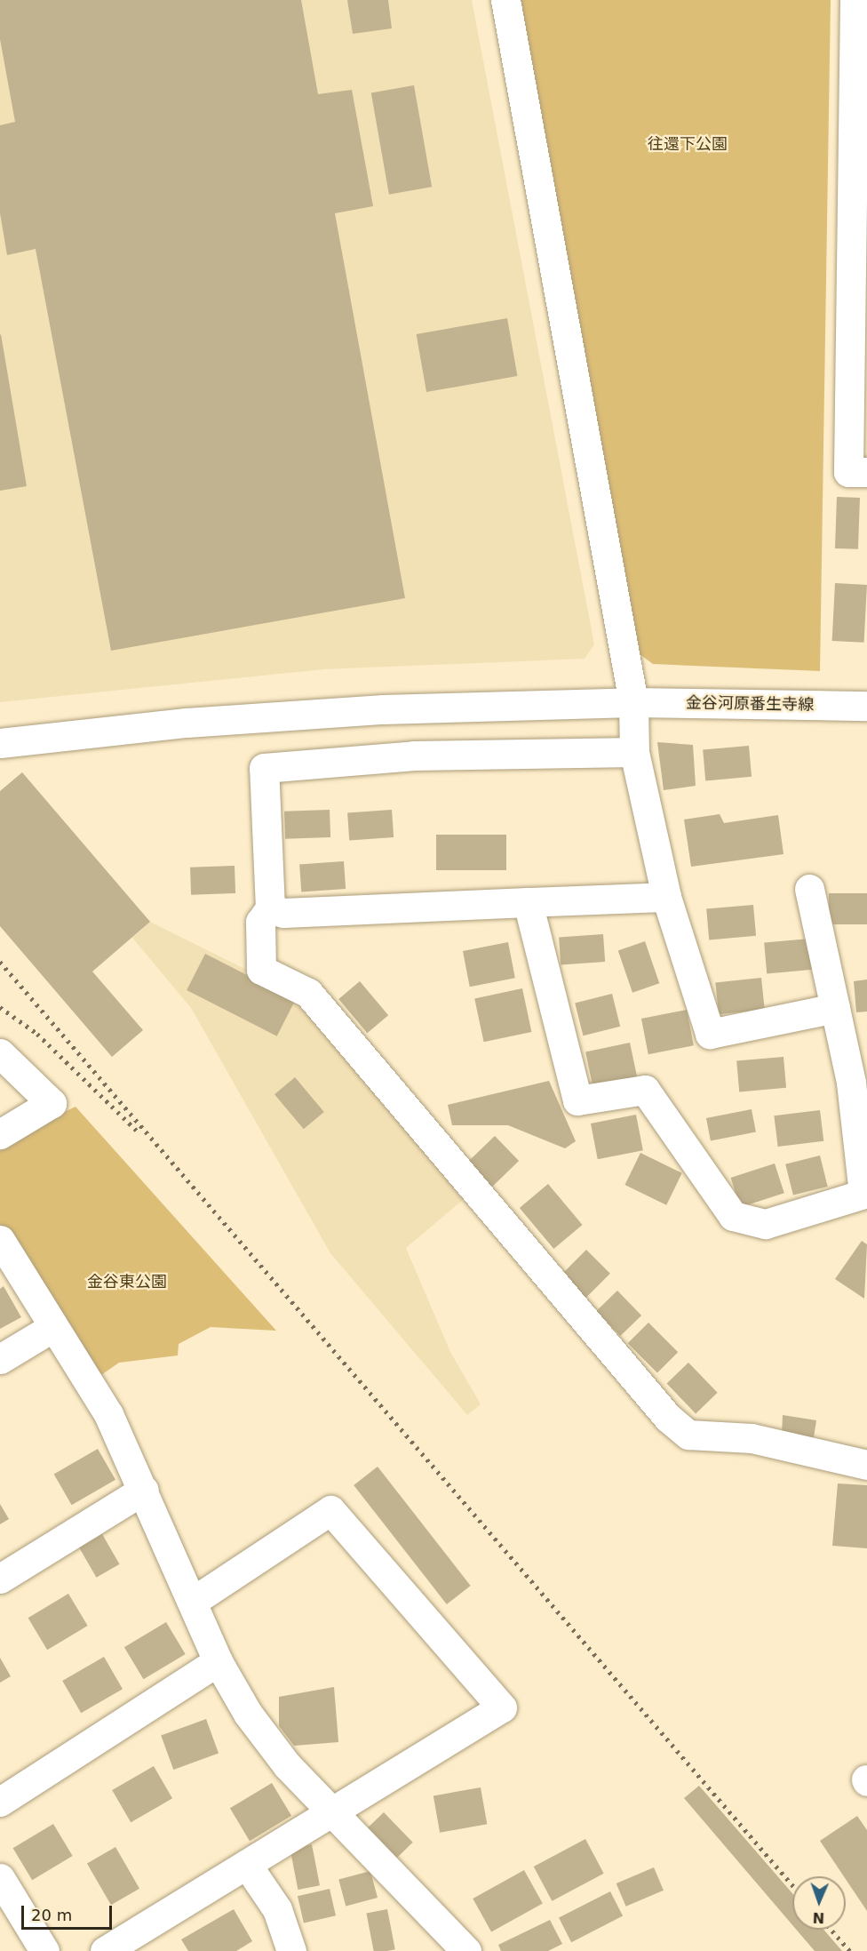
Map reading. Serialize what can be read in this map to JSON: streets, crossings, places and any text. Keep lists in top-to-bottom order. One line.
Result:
{"streets":{"street":["金谷河原番生寺線"]},"parks":["往還下公園","金谷東公園"],"scale_bar":"20 m","north":"bottom"}
